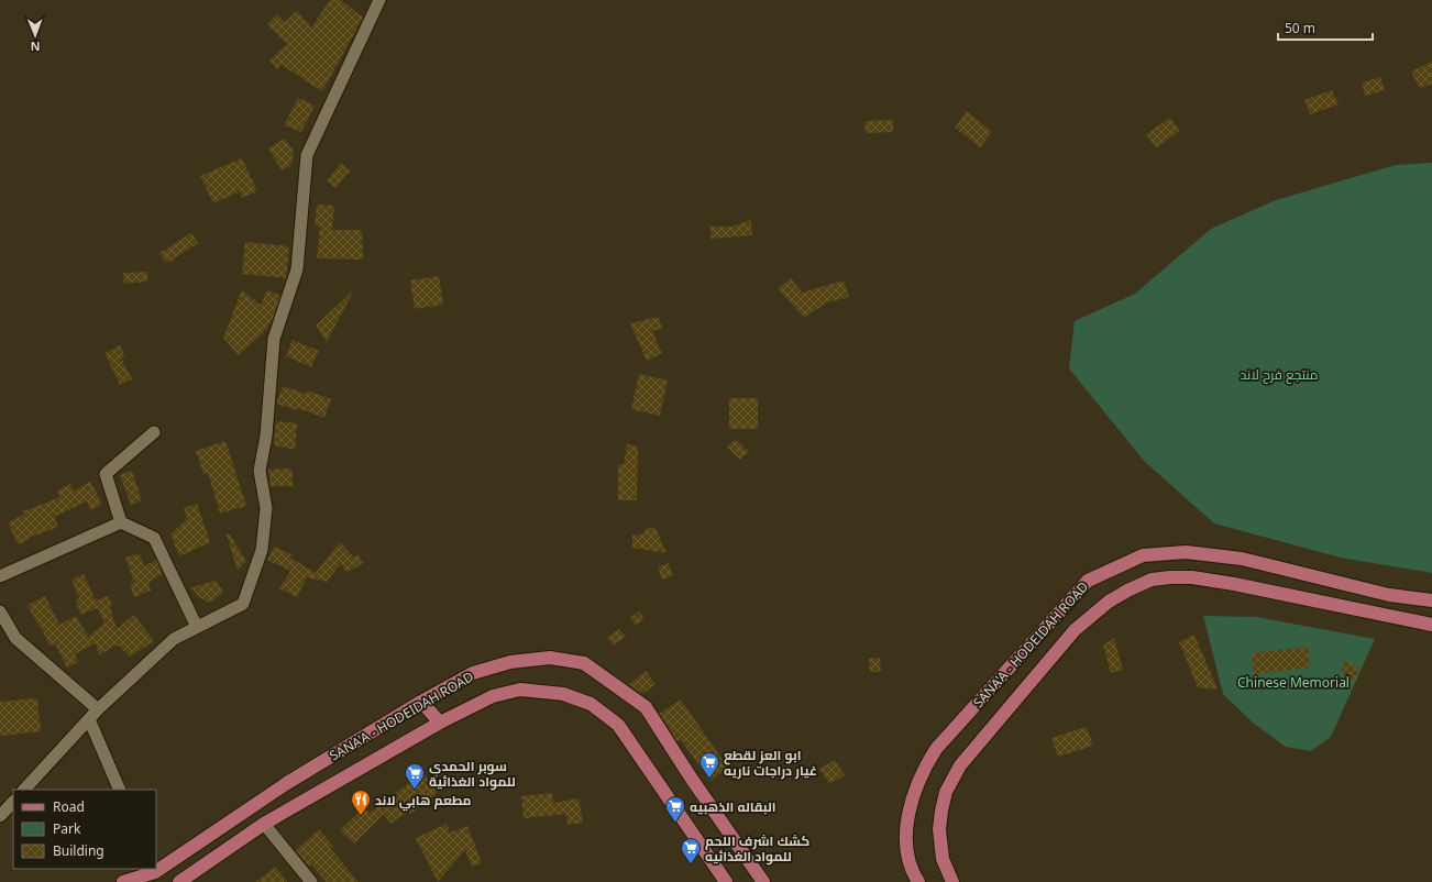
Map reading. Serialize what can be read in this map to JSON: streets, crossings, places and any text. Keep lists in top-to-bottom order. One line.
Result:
{"streets":{"main road":["SANA'A - HODEIDAH ROAD"]},"parks":["منتجع فرح لاند","Chinese Memorial"],"places":{"supermarket":["ابو العز لقطع غيار دراجات ناريه","سوبر الحمدي للمواد الغذائية","البقاله الذهبيه","كشك اشرف اللحم للمواد الغذائيه"],"restaurant":["مطعم هابي لاند"]},"legend":["Road","Park","Building"],"scale_bar":"50 m","north":"bottom"}
